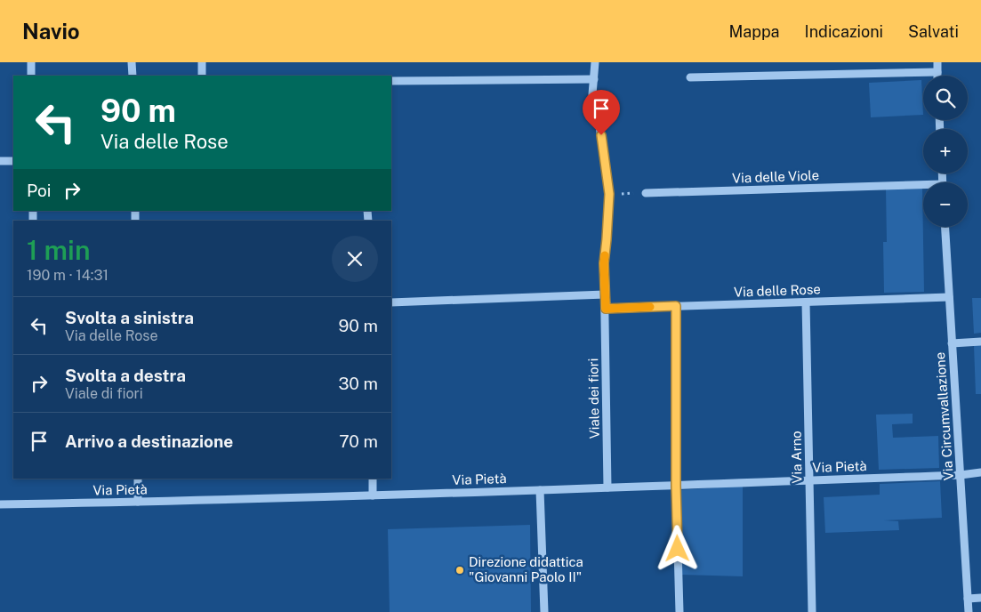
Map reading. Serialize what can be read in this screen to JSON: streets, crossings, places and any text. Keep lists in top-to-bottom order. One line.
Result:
{"streets":{"street":["Via delle Viole","Via delle Rose","Viale dei fiori","Via Circumvallazione","Via Arno","Via Pietà"]},"crossings":[["Via delle Rose","Viale dei fiori"],["Via delle Rose","Via Circumvallazione"],["Via delle Rose","Via Arno"],["Viale dei fiori","Via Pietà"],["Via Circumvallazione","Via Pietà"],["Via Arno","Via Pietà"]],"places":["Direzione didattica \"Giovanni Paolo II\""],"page":{"header":"Navio","nav":["Mappa","Indicazioni","Salvati"],"map_buttons":["+","−"],"turn":["90 m","Via delle Rose"],"then":"Poi","heading":["1 min","190 m · 14:31"],"list":[{"name":"Svolta a sinistra","note":"Via delle Rose","value":"90 m"},{"name":"Svolta a destra","note":"Viale di fiori","value":"30 m"},{"name":"Arrivo a destinazione","value":"70 m"}]}}
